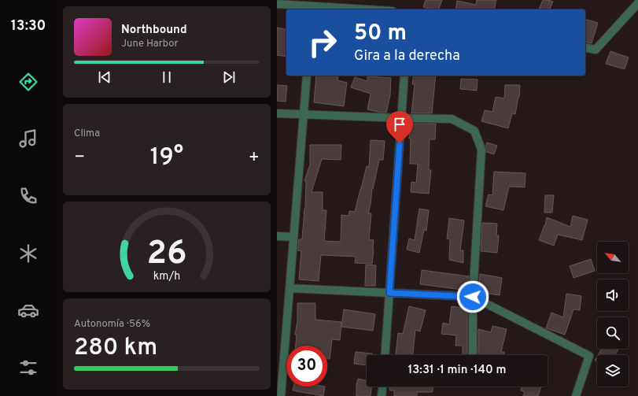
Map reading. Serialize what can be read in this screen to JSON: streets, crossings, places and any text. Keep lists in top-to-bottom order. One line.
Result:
{"north":"top left","page":{"tabs":"13:30","turn":["50 m","Gira a la derecha"],"song":["Northbound","June Harbor"],"tile":["Clima",["Autonomía · 56%","280 km"]],"heat":["−","19°","+"],"limit":"30","trip":"13:31 · 1 min · 140 m","gauge":["26","km/h"]}}
